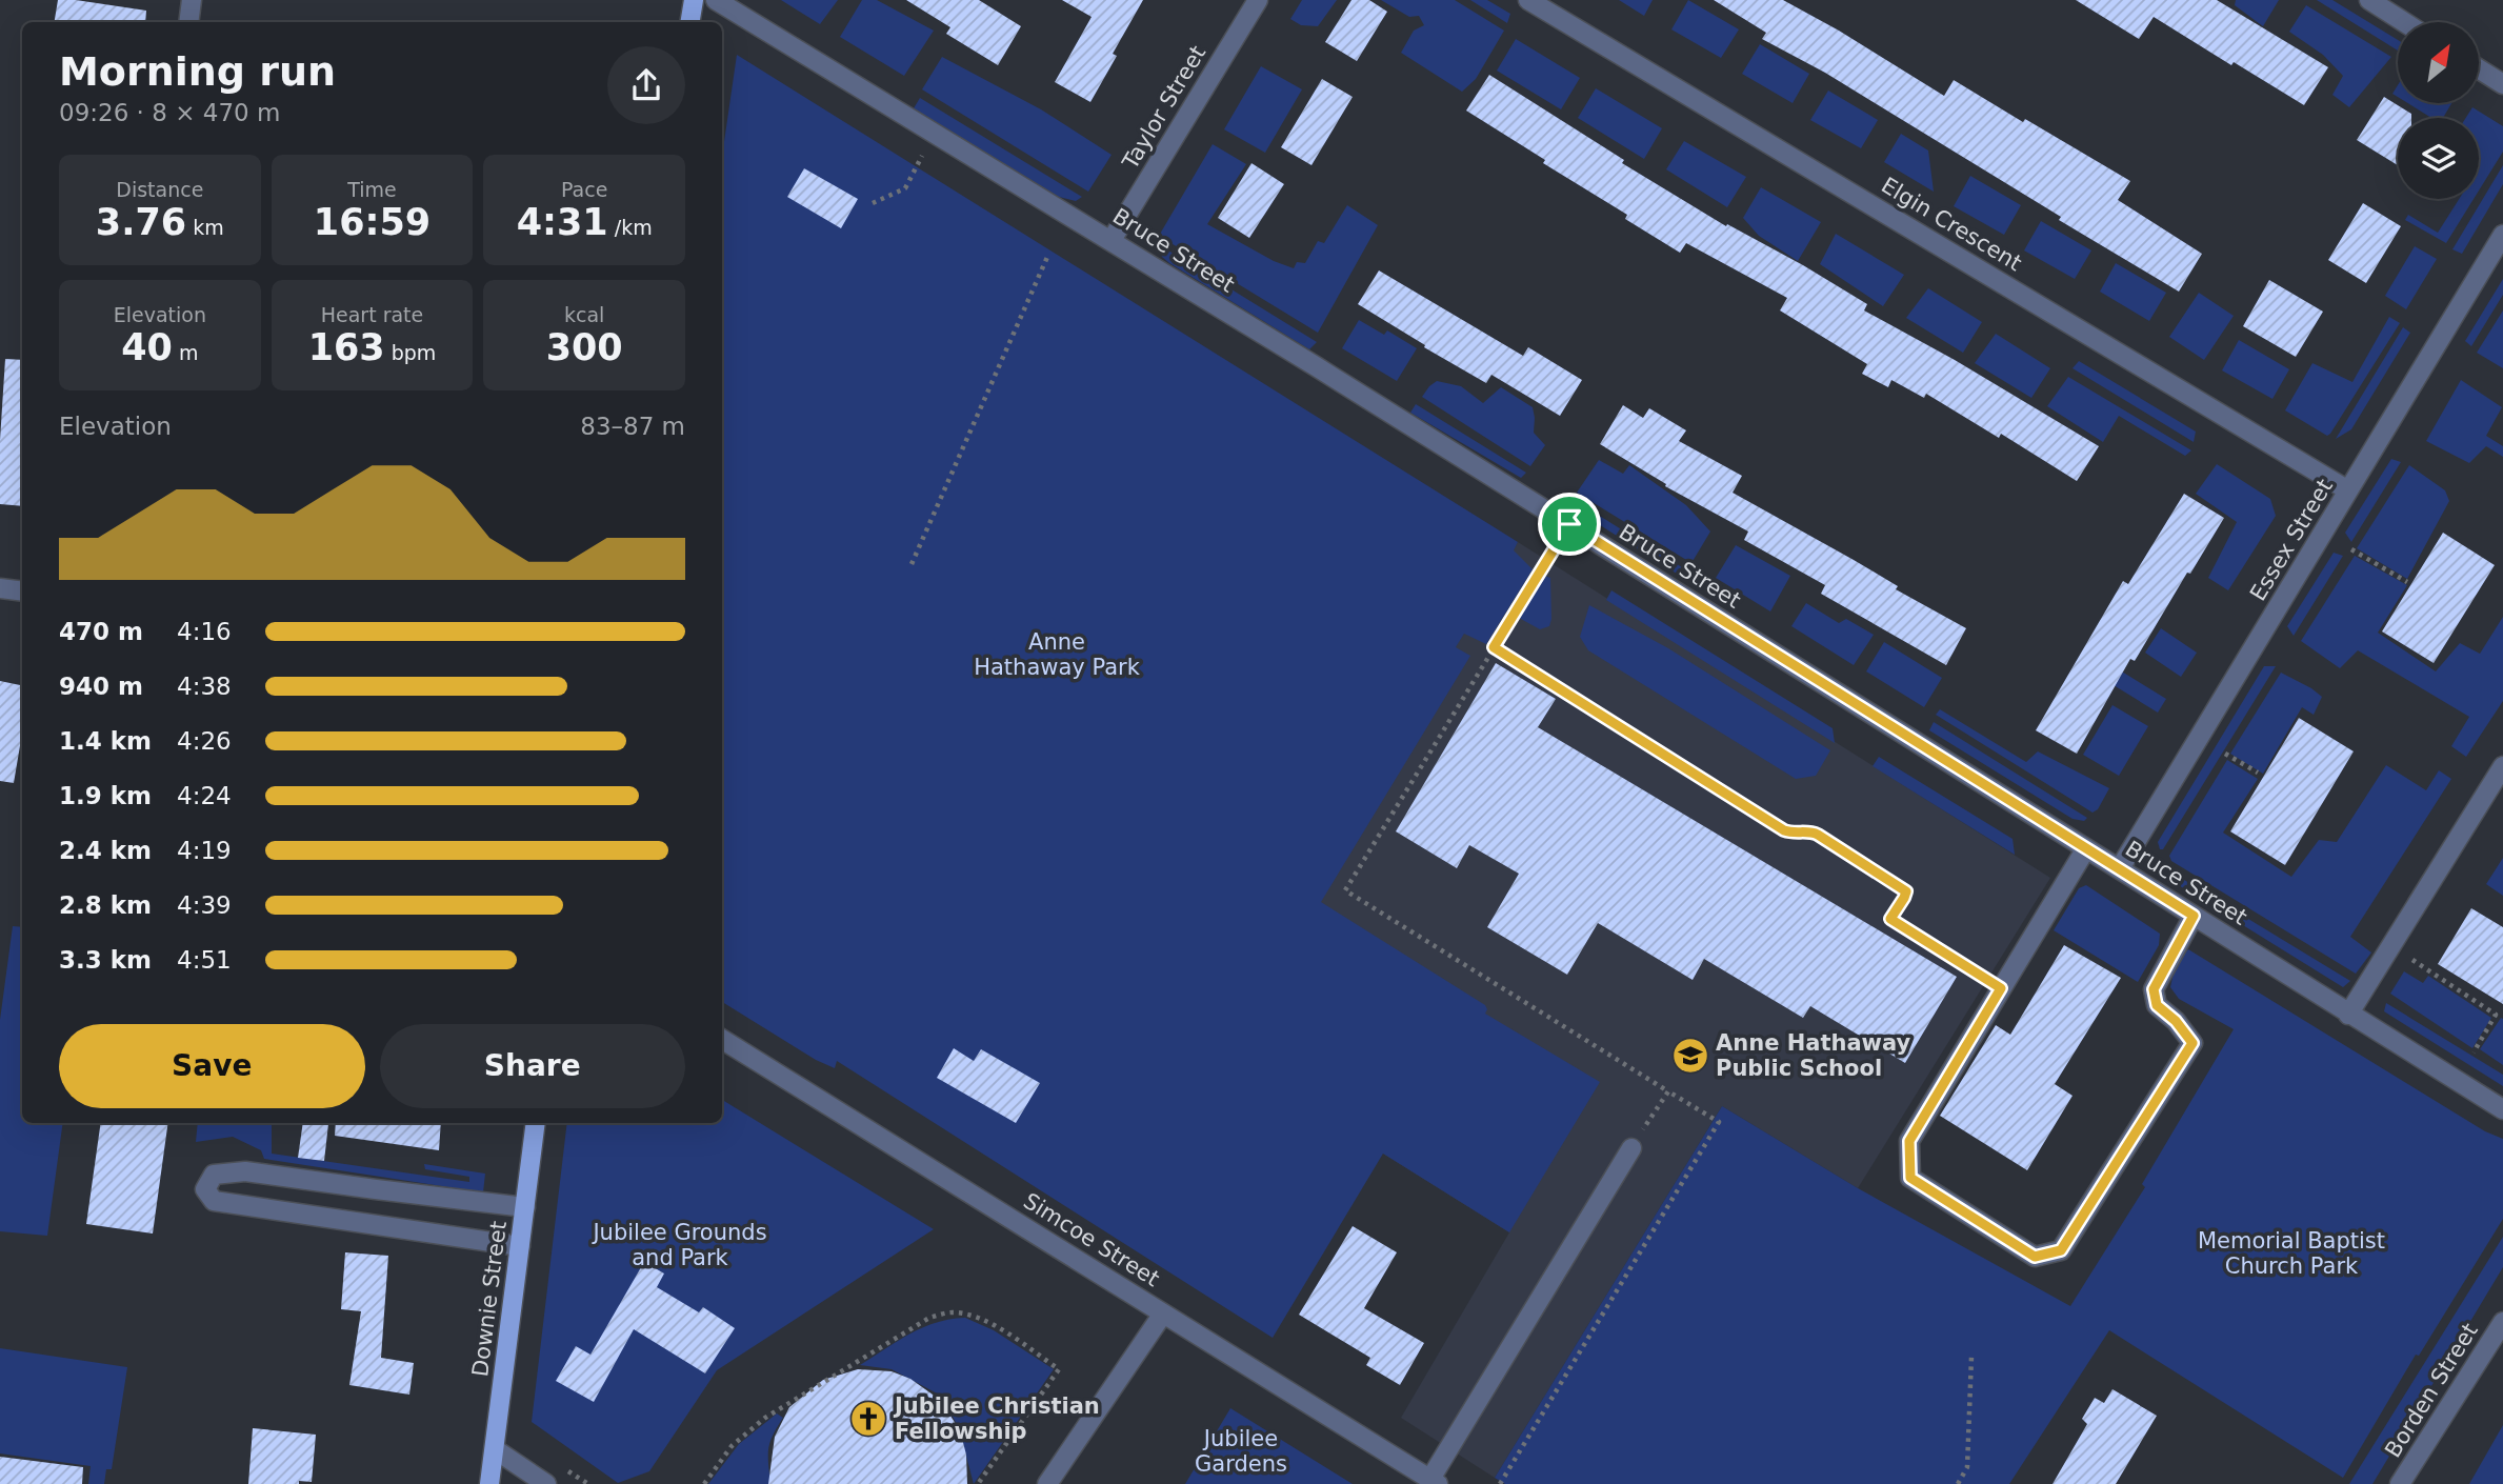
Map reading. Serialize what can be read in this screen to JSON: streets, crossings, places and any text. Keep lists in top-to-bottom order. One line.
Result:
{"streets":{"main road":["Downie Street"],"street":["Taylor Street","Elgin Crescent","Bruce Street","Essex Street","Simcoe Street","Borden Street"]},"crossings":[["Taylor Street","Bruce Street"],["Elgin Crescent","Essex Street"],["Bruce Street","Essex Street"]],"parks":["Anne Hathaway Park","Jubilee Grounds and Park","Memorial Baptist Church Park","Jubilee Gardens"],"places":{"school or university":["Anne Hathaway Public School"],"church":["Jubilee Christian Fellowship"]},"north":"top right","page":{"heading":["Morning run","09:26 · 8 × 470 m"],"stats":[["Distance","3.76 km"],["Time","16:59"],["Pace","4:31 /km"],["Elevation","40 m"],["Heart rate","163 bpm"],["kcal","300"]],"chart":["Elevation","83–87 m"],"list":[{"name":"470 m","note":"4:16"},{"name":"940 m","note":"4:38"},{"name":"1.4 km","note":"4:26"},{"name":"1.9 km","note":"4:24"},{"name":"2.4 km","note":"4:19"},{"name":"2.8 km","note":"4:39"},{"name":"3.3 km","note":"4:51"}],"buttons":["Save","Share"]}}
